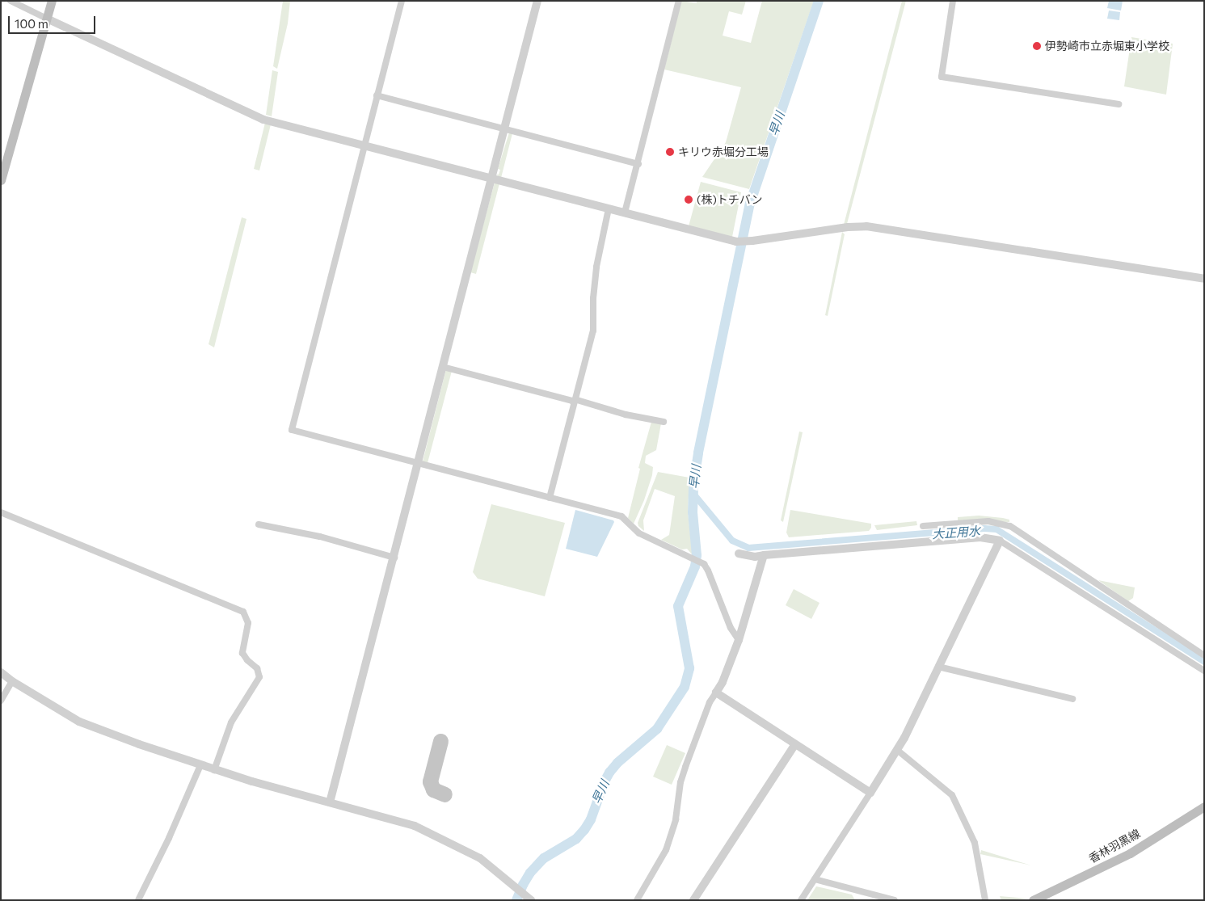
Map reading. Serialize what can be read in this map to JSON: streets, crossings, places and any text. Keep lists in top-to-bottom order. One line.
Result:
{"streets":{"main road":["香林羽黒線"]},"water":["早川","大正用水"],"places":["伊勢崎市立赤堀東小学校","キリウ赤堀分工場","(株)トチバン"],"scale_bar":"100 m"}
